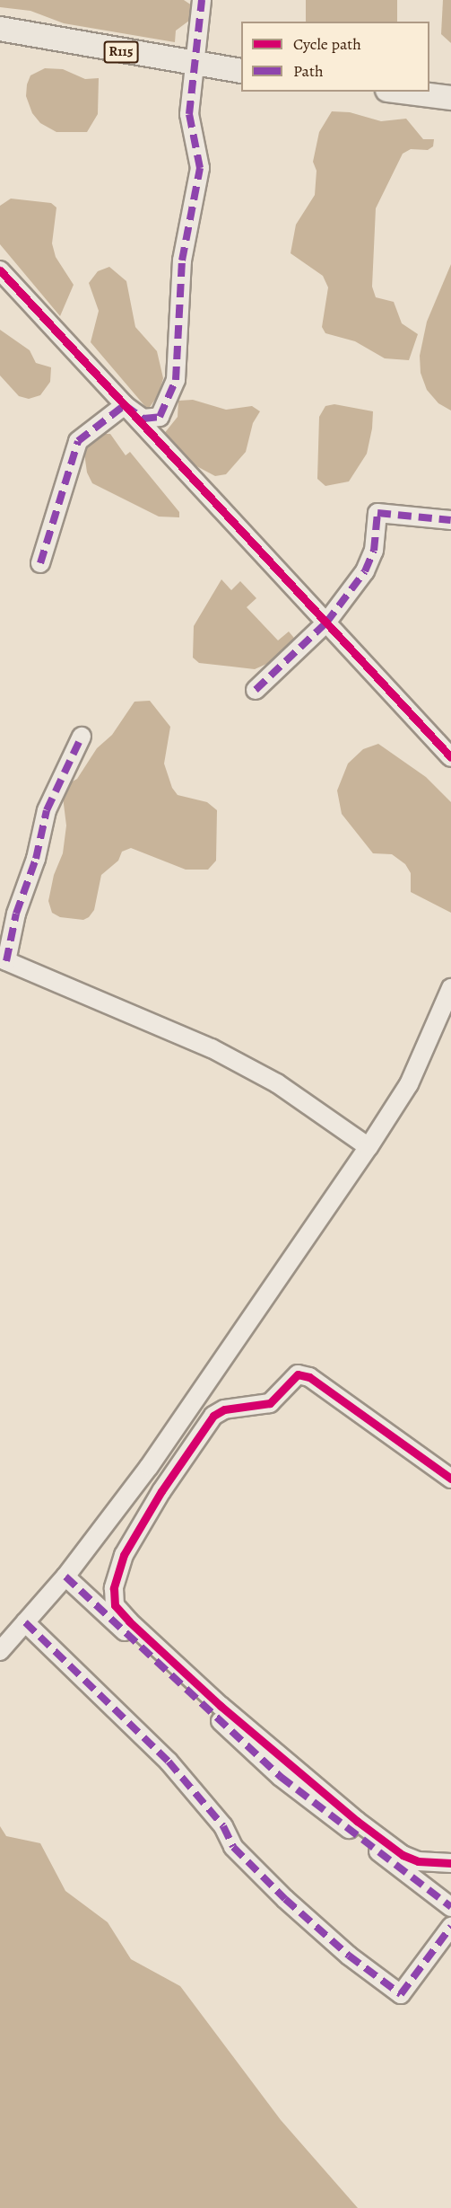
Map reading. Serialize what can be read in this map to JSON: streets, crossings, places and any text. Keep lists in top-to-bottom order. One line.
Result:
{"streets":{"main road":["R115"]},"legend":["Cycle path","Path"]}
